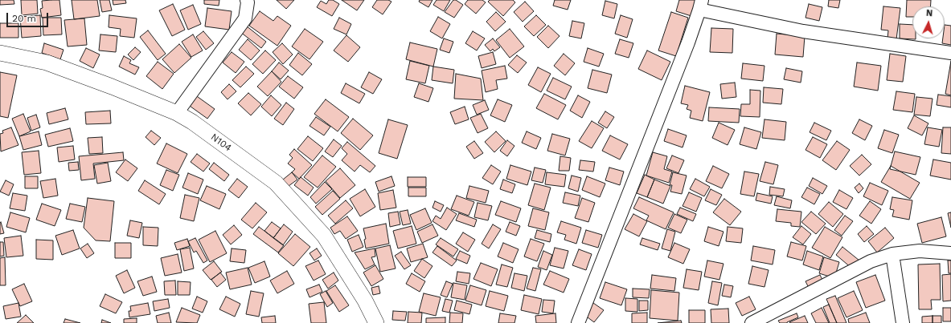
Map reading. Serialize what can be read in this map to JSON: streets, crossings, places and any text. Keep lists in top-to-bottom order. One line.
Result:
{"streets":{"street":["N104"]},"scale_bar":"20 m","north":"top"}
